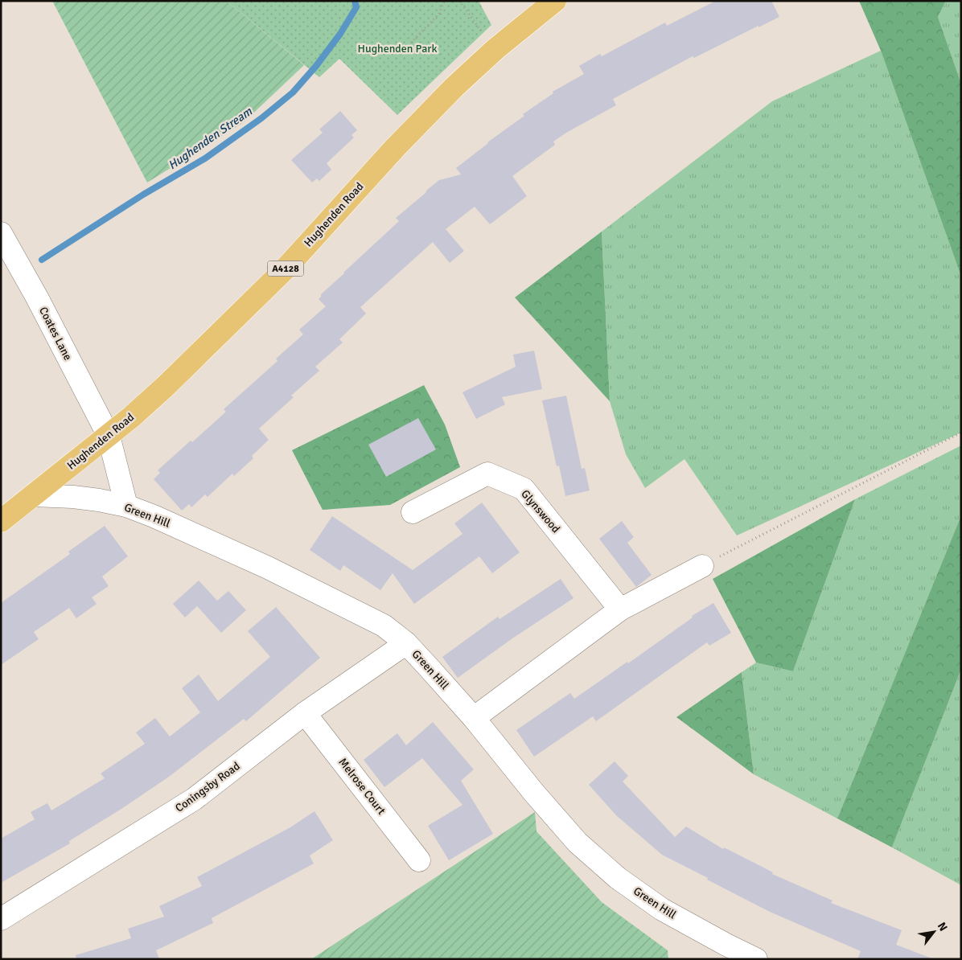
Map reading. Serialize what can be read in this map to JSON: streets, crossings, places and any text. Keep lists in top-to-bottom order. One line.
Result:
{"streets":{"main road":["Hughenden Road","A4128"],"street":["Coates Lane","Glynswood","Green Hill","Melrose Court","Coningsby Road"]},"crossings":[["Hughenden Road","Coates Lane"],["Hughenden Road","Green Hill"],["Coates Lane","Green Hill"],["Green Hill","Coningsby Road"],["Melrose Court","Coningsby Road"]],"water":["Hughenden Stream"],"parks":["Hughenden Park"],"north":"top right"}
